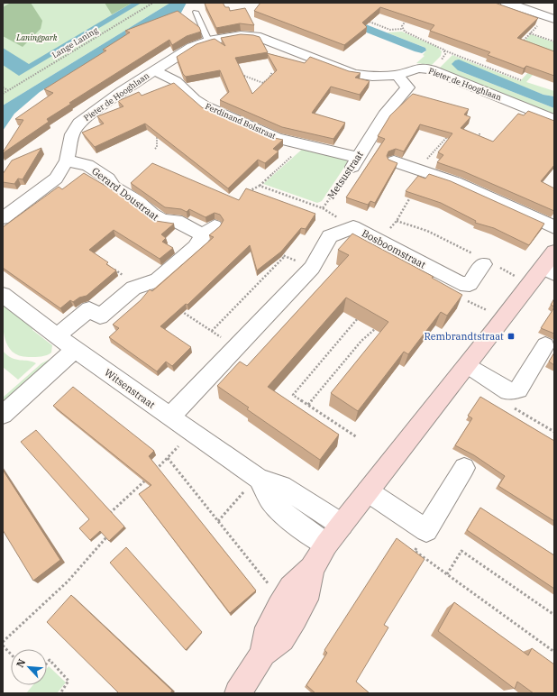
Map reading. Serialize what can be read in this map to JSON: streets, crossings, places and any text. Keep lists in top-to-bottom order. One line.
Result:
{"streets":{"street":["Pieter de Hooghlaan","Ferdinand Bolstraat","Metsustraat","Gerard Doustraat","Bosboomstraat","Witsenstraat"],"path":["Lange Laning"]},"crossings":[["Pieter de Hooghlaan","Ferdinand Bolstraat"],["Pieter de Hooghlaan","Metsustraat"],["Pieter de Hooghlaan","Gerard Doustraat"],["Ferdinand Bolstraat","Metsustraat"],["Bosboomstraat","Witsenstraat"]],"parks":["Laningpark"],"places":{"transit":["Rembrandtstraat"]},"north":"top left"}
